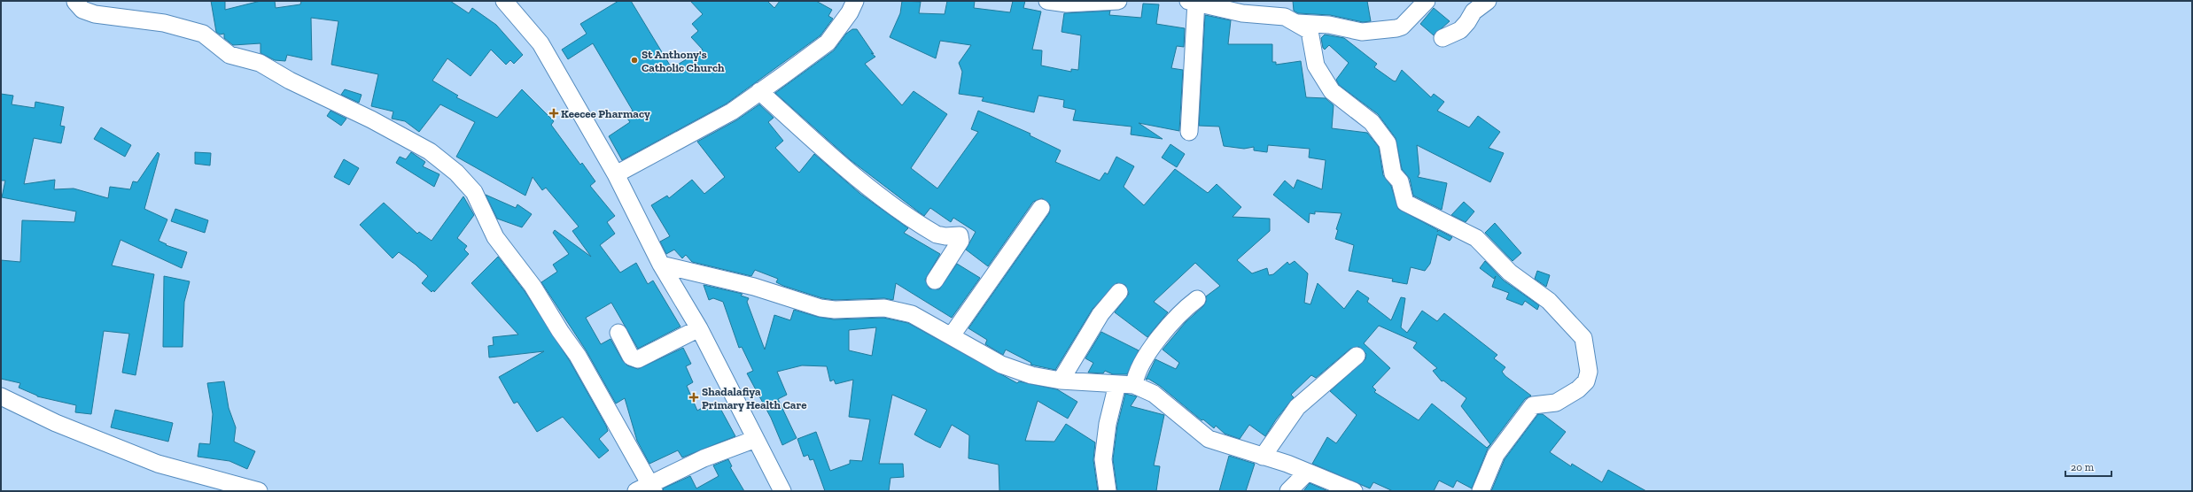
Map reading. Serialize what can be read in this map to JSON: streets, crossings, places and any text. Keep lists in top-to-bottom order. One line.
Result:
{"places":{"other":["St Anthony's Catholic Church"],"health":["Keecee Pharmacy","Shadalafiya Primary Health Care"]},"scale_bar":"20 m"}
